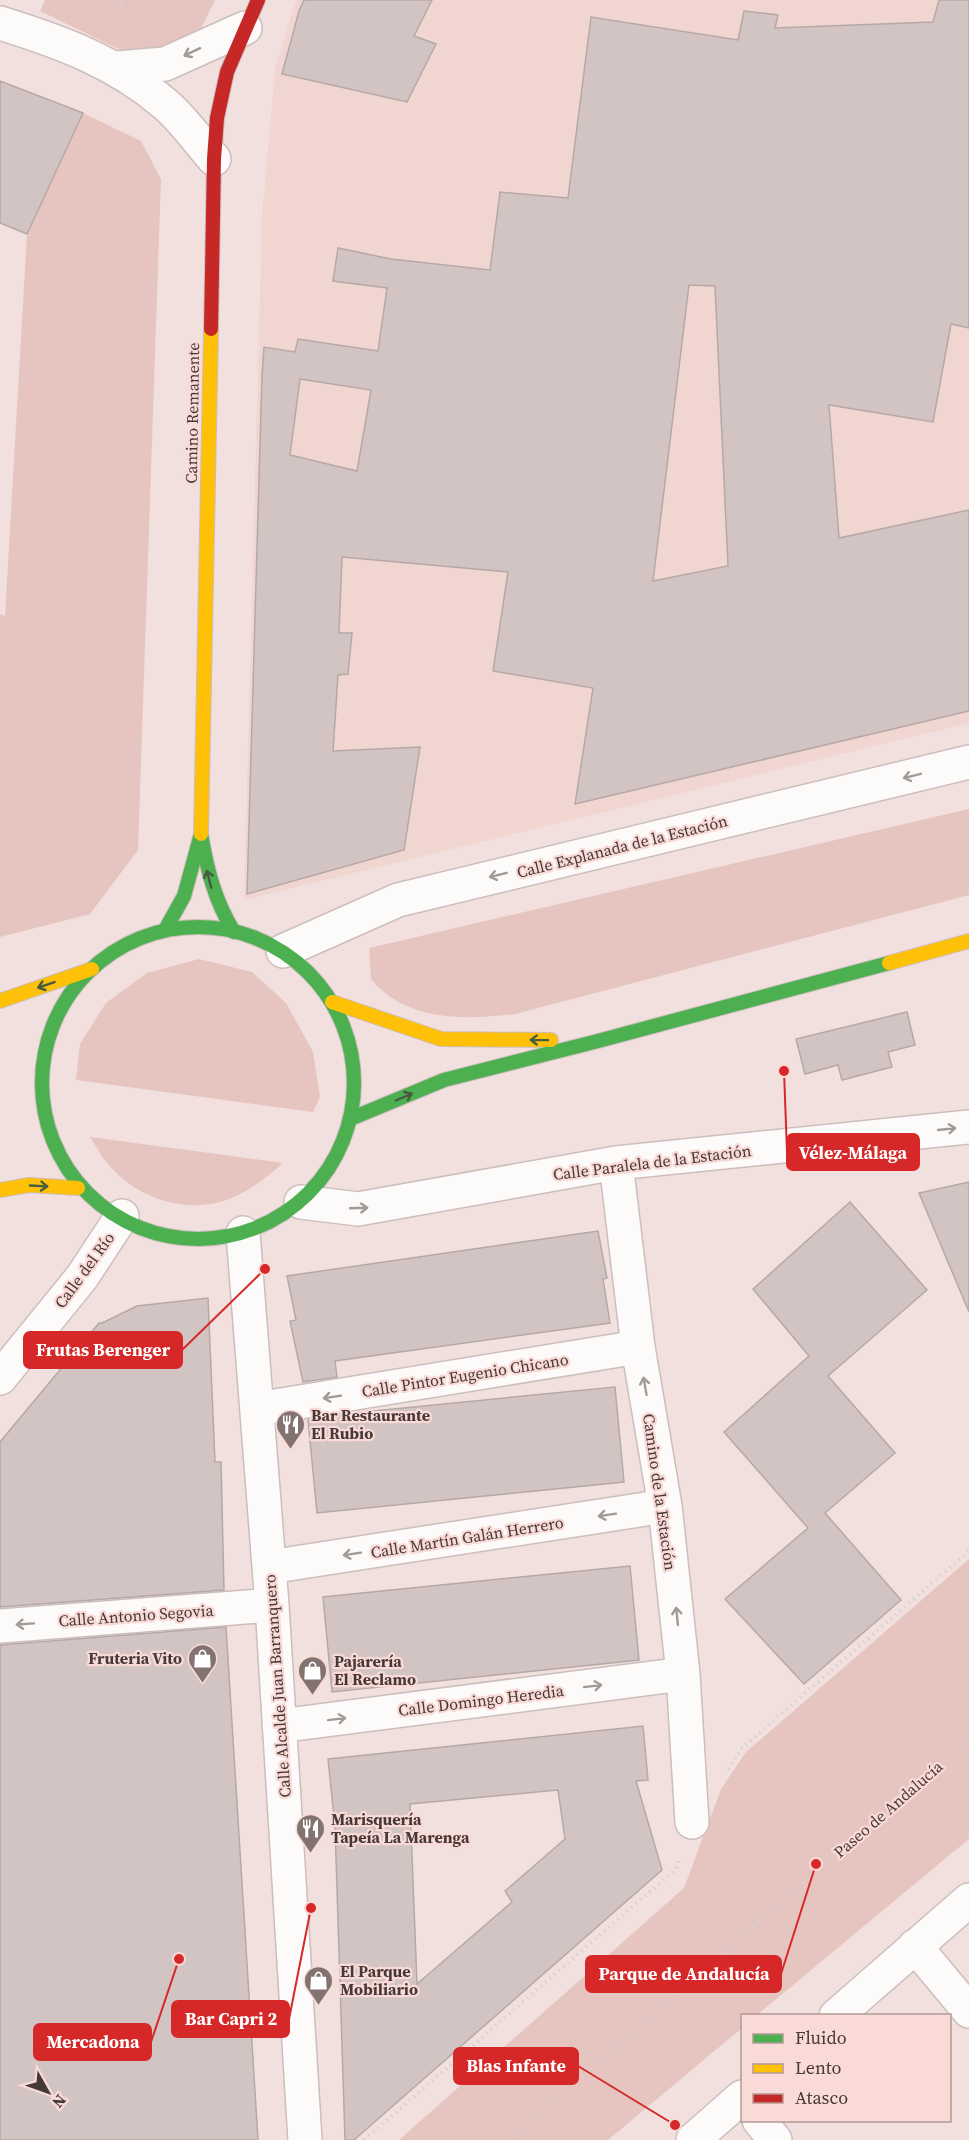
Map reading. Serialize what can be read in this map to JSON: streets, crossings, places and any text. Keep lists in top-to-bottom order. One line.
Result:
{"streets":{"street":["Camino Remanente","Calle Explanada de la Estación","Calle Paralela de la Estación","Calle del Río","Calle Pintor Eugenio Chicano","Camino de la Estación","Calle Martín Galán Herrero","Calle Antonio Segovia","Calle Alcalde Juan Barranquero","Calle Domingo Heredia"],"path":["Paseo de Andalucía"]},"crossings":[["Calle Paralela de la Estación","Camino de la Estación"],["Calle Pintor Eugenio Chicano","Camino de la Estación"],["Calle Pintor Eugenio Chicano","Calle Alcalde Juan Barranquero"],["Camino de la Estación","Calle Martín Galán Herrero"],["Camino de la Estación","Calle Domingo Heredia"],["Calle Martín Galán Herrero","Calle Alcalde Juan Barranquero"],["Calle Antonio Segovia","Calle Alcalde Juan Barranquero"],["Calle Alcalde Juan Barranquero","Calle Domingo Heredia"]],"one_way":["Camino de la Estación","Calle Martín Galán Herrero","Calle Antonio Segovia","Calle Domingo Heredia"],"places":{"other":["Vélez-Málaga","Frutas Berenger","Parque de Andalucía","Bar Capri 2","Mercadona","Blas Infante"],"restaurant":["Bar Restaurante El Rubio","Marisquería Tapeía La Marenga"],"shop":["Fruteria Vito","Pajarería El Reclamo","El Parque Mobiliario"]},"legend":["Fluido","Lento","Atasco"],"north":"bottom right"}
